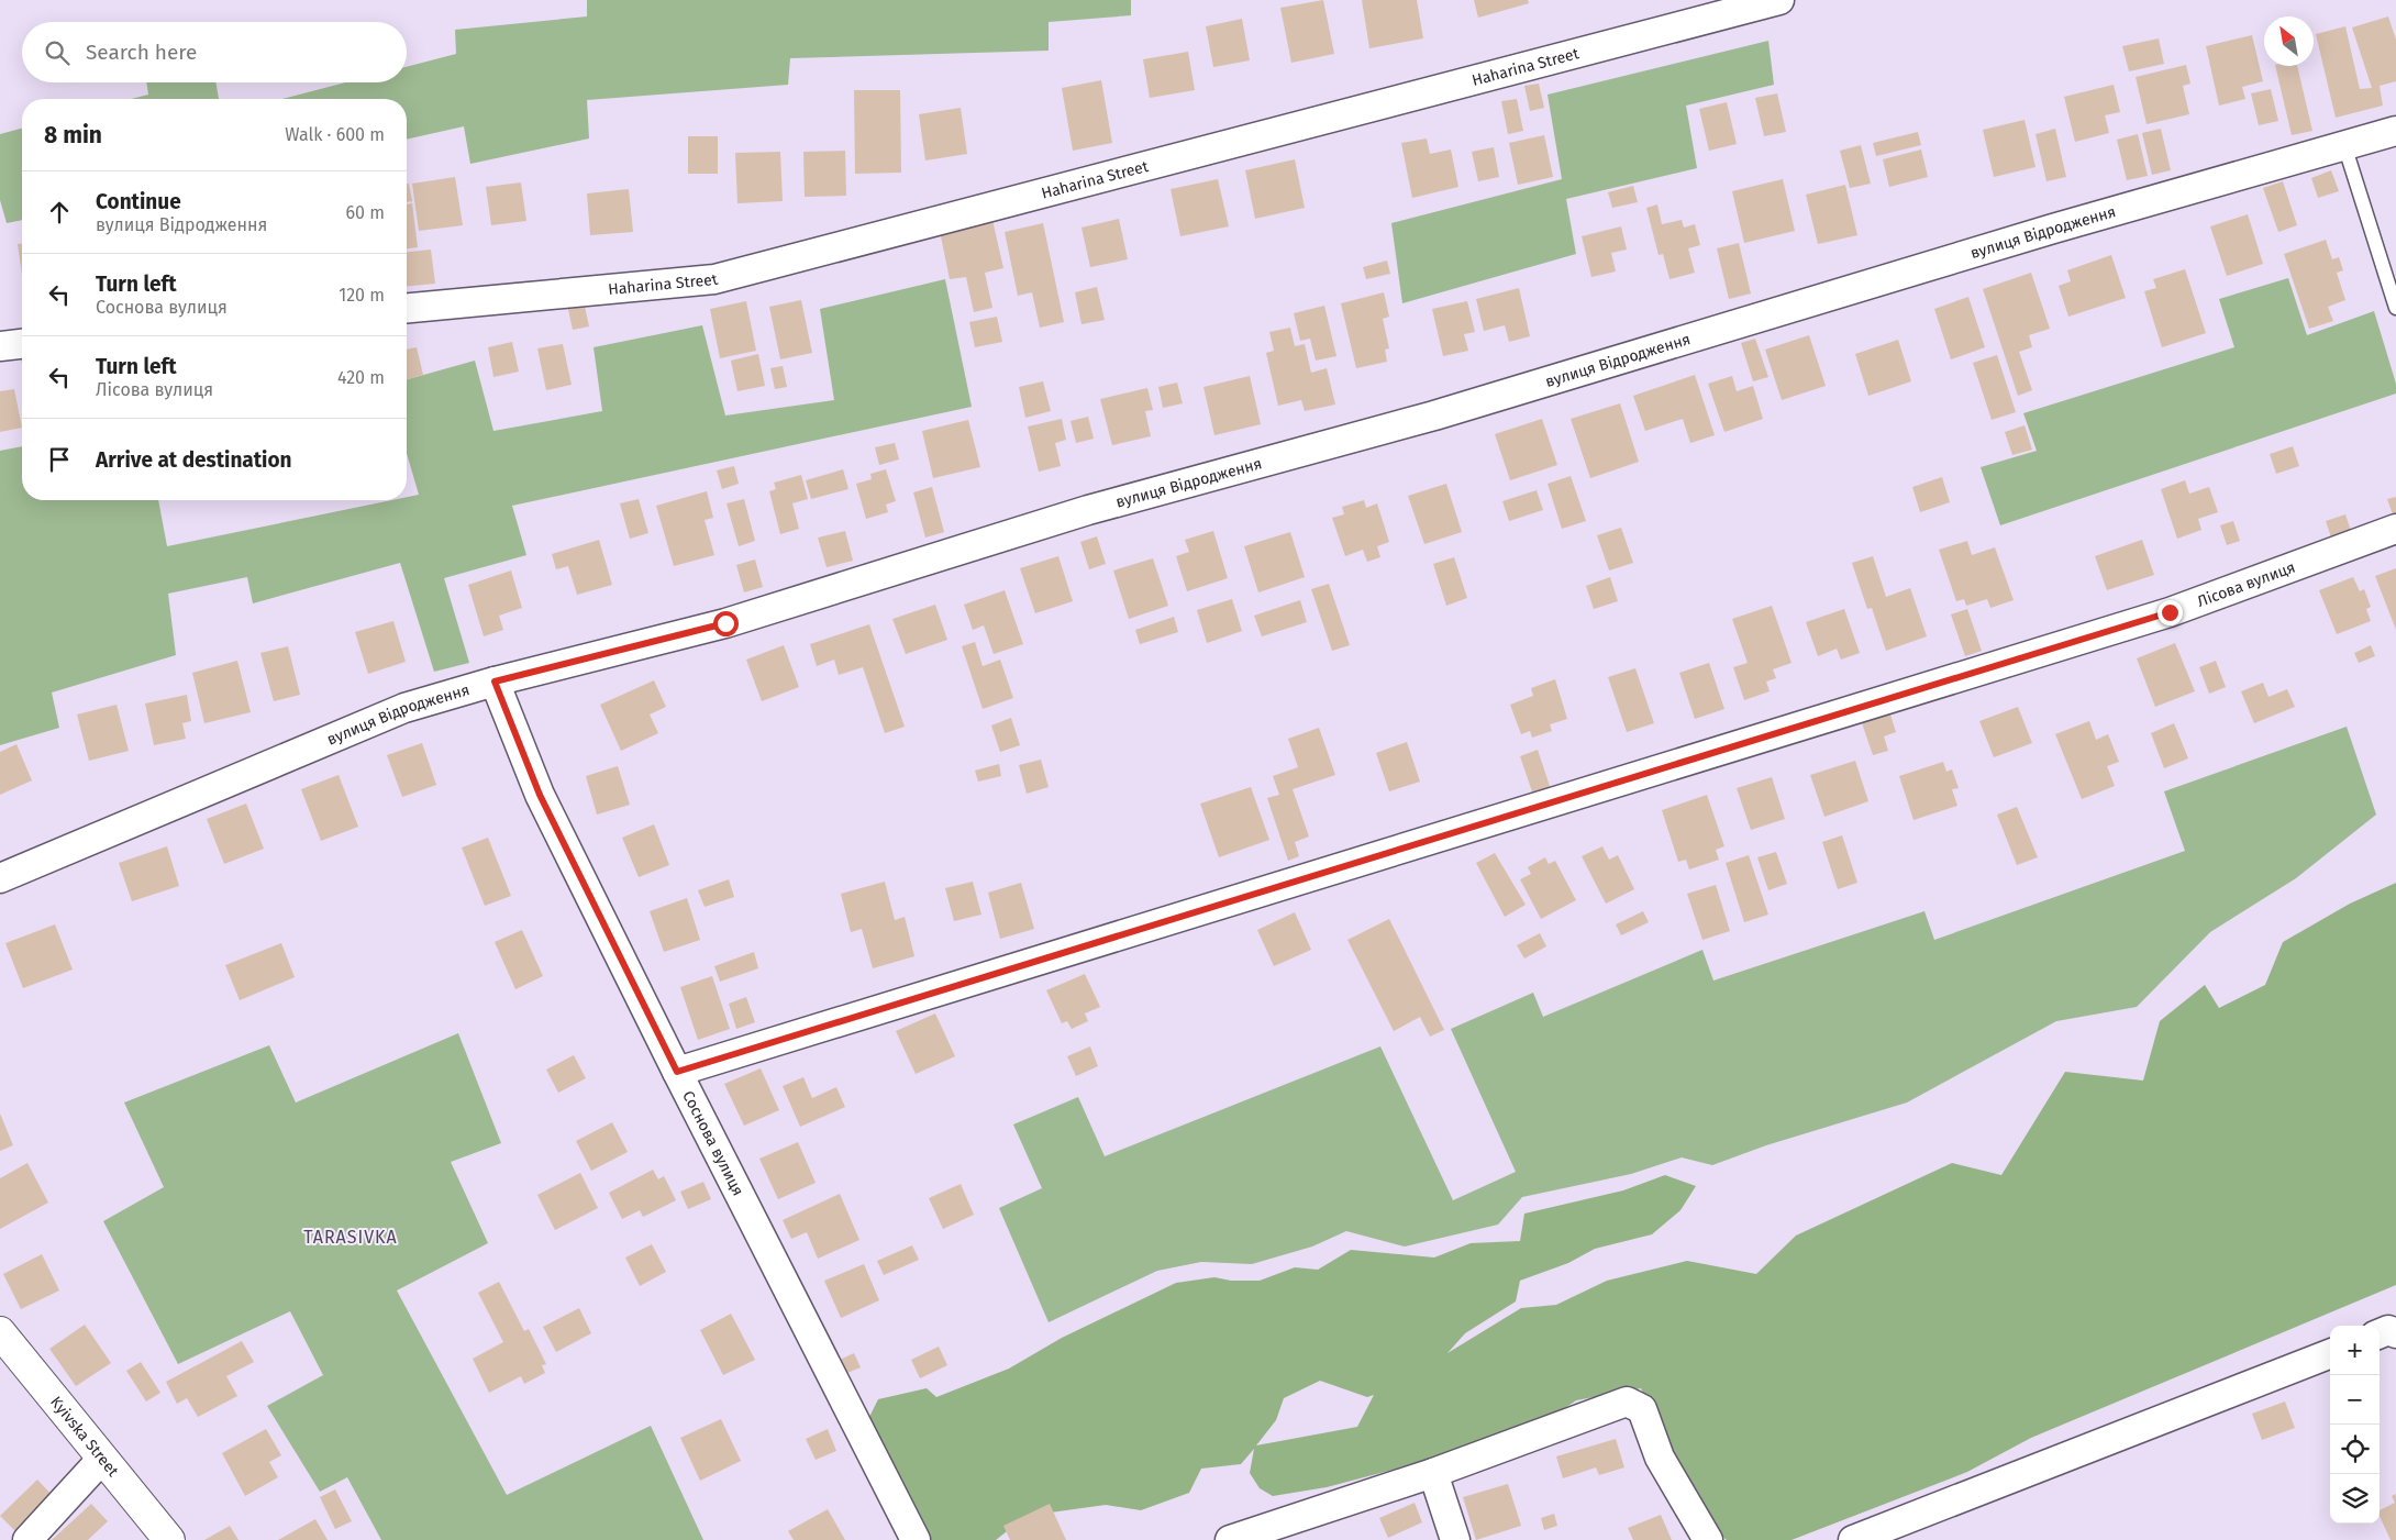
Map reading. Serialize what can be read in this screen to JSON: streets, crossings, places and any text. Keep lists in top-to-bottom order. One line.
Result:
{"streets":{"street":["Haharina Street","вулиця Відродження","Лісова вулиця","Соснова вулиця","Kyivska Street"]},"crossings":[["вулиця Відродження","Соснова вулиця"],["Лісова вулиця","Соснова вулиця"]],"districts":["TARASIVKA"],"north":"top left","page":{"search":"Search here","heading":["8 min","Walk · 600 m"],"list":[["Continue","вулиця Відродження","60 m"],["Turn left","Соснова вулиця","120 m"],["Turn left","Лісова вулиця","420 m"],"Arrive at destination"],"map_buttons":["+","−"]}}
